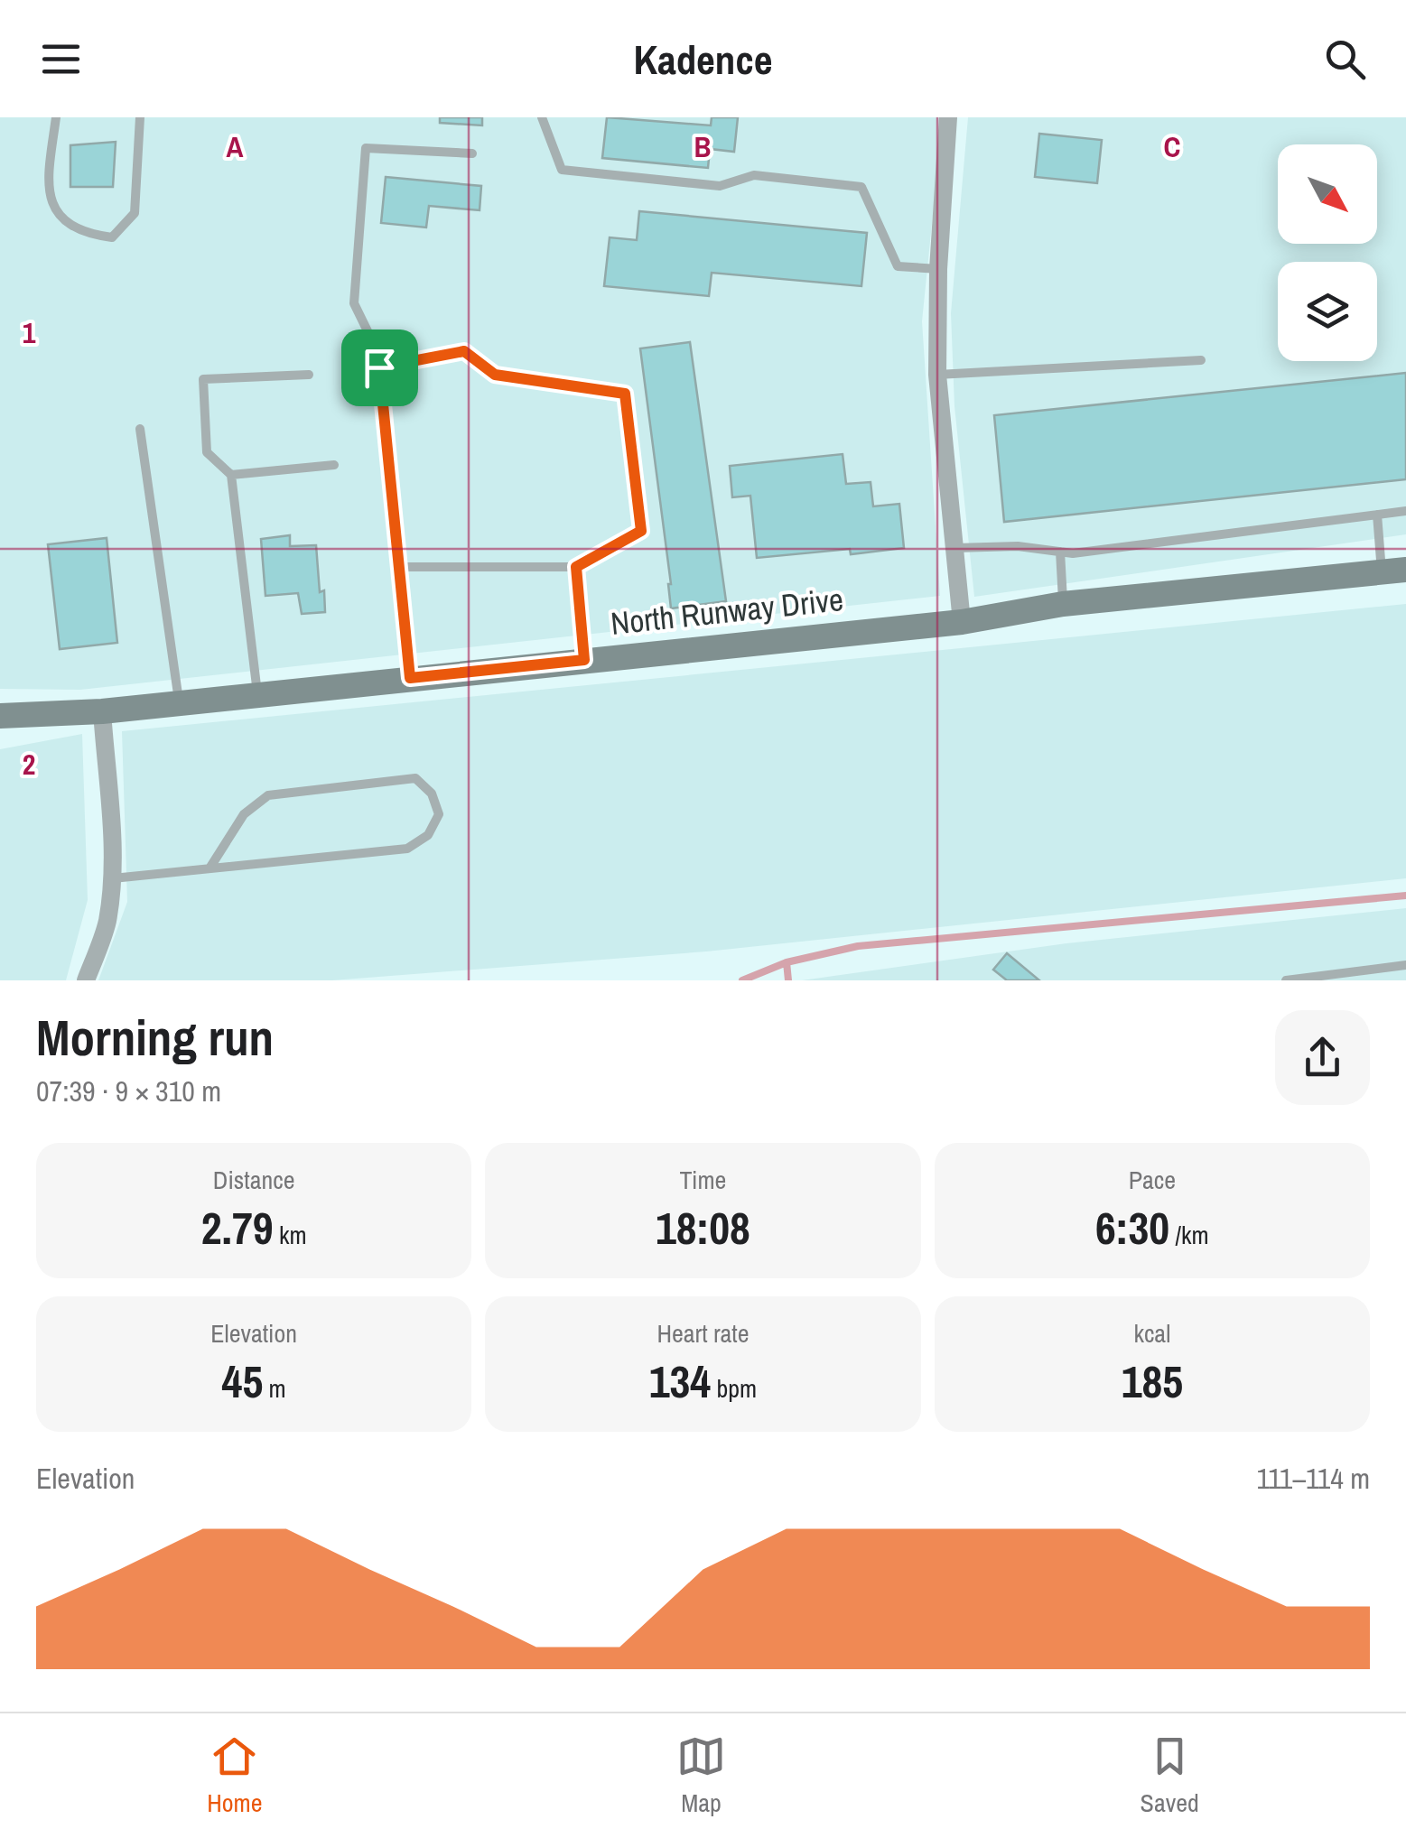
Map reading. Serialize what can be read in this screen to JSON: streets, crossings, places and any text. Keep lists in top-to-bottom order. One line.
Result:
{"streets":{"street":["North Runway Drive"]},"north":"bottom right","page":{"header":"Kadence","heading":["Morning run","07:39 · 9 × 310 m"],"stats":[["Distance","2.79 km"],["Time","18:08"],["Pace","6:30 /km"],["Elevation","45 m"],["Heart rate","134 bpm"],["kcal","185"]],"chart":["Elevation","111–114 m"],"tabs":["Home","Map","Saved"]},"grid":{"columns":["A","B","C"],"rows":["1","2"]}}
